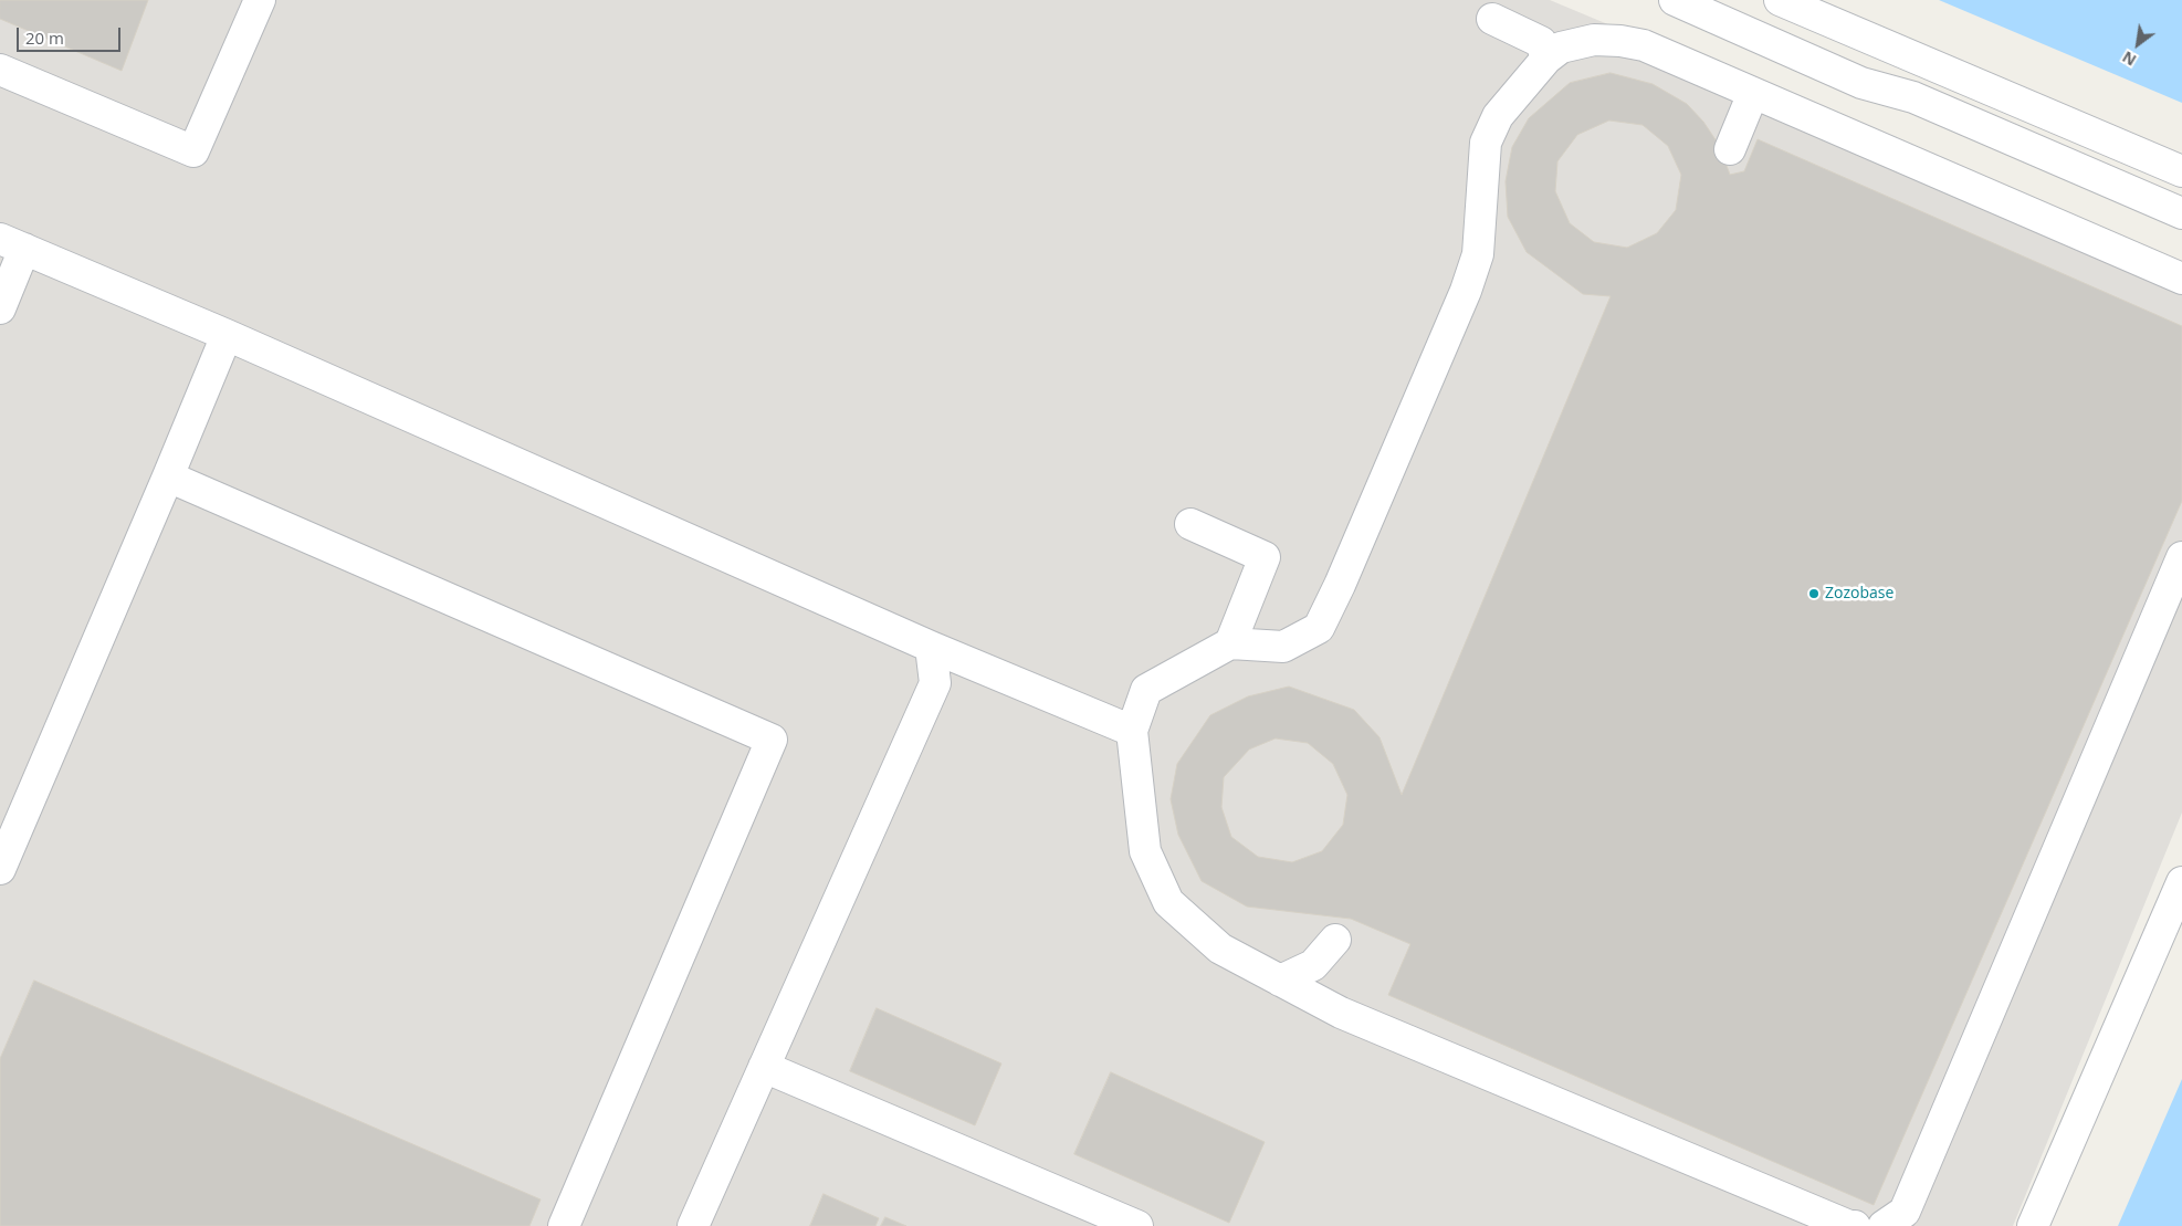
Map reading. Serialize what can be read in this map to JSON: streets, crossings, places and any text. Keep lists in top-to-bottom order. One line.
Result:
{"places":["Zozobase"],"scale_bar":"20 m","north":"bottom left"}
